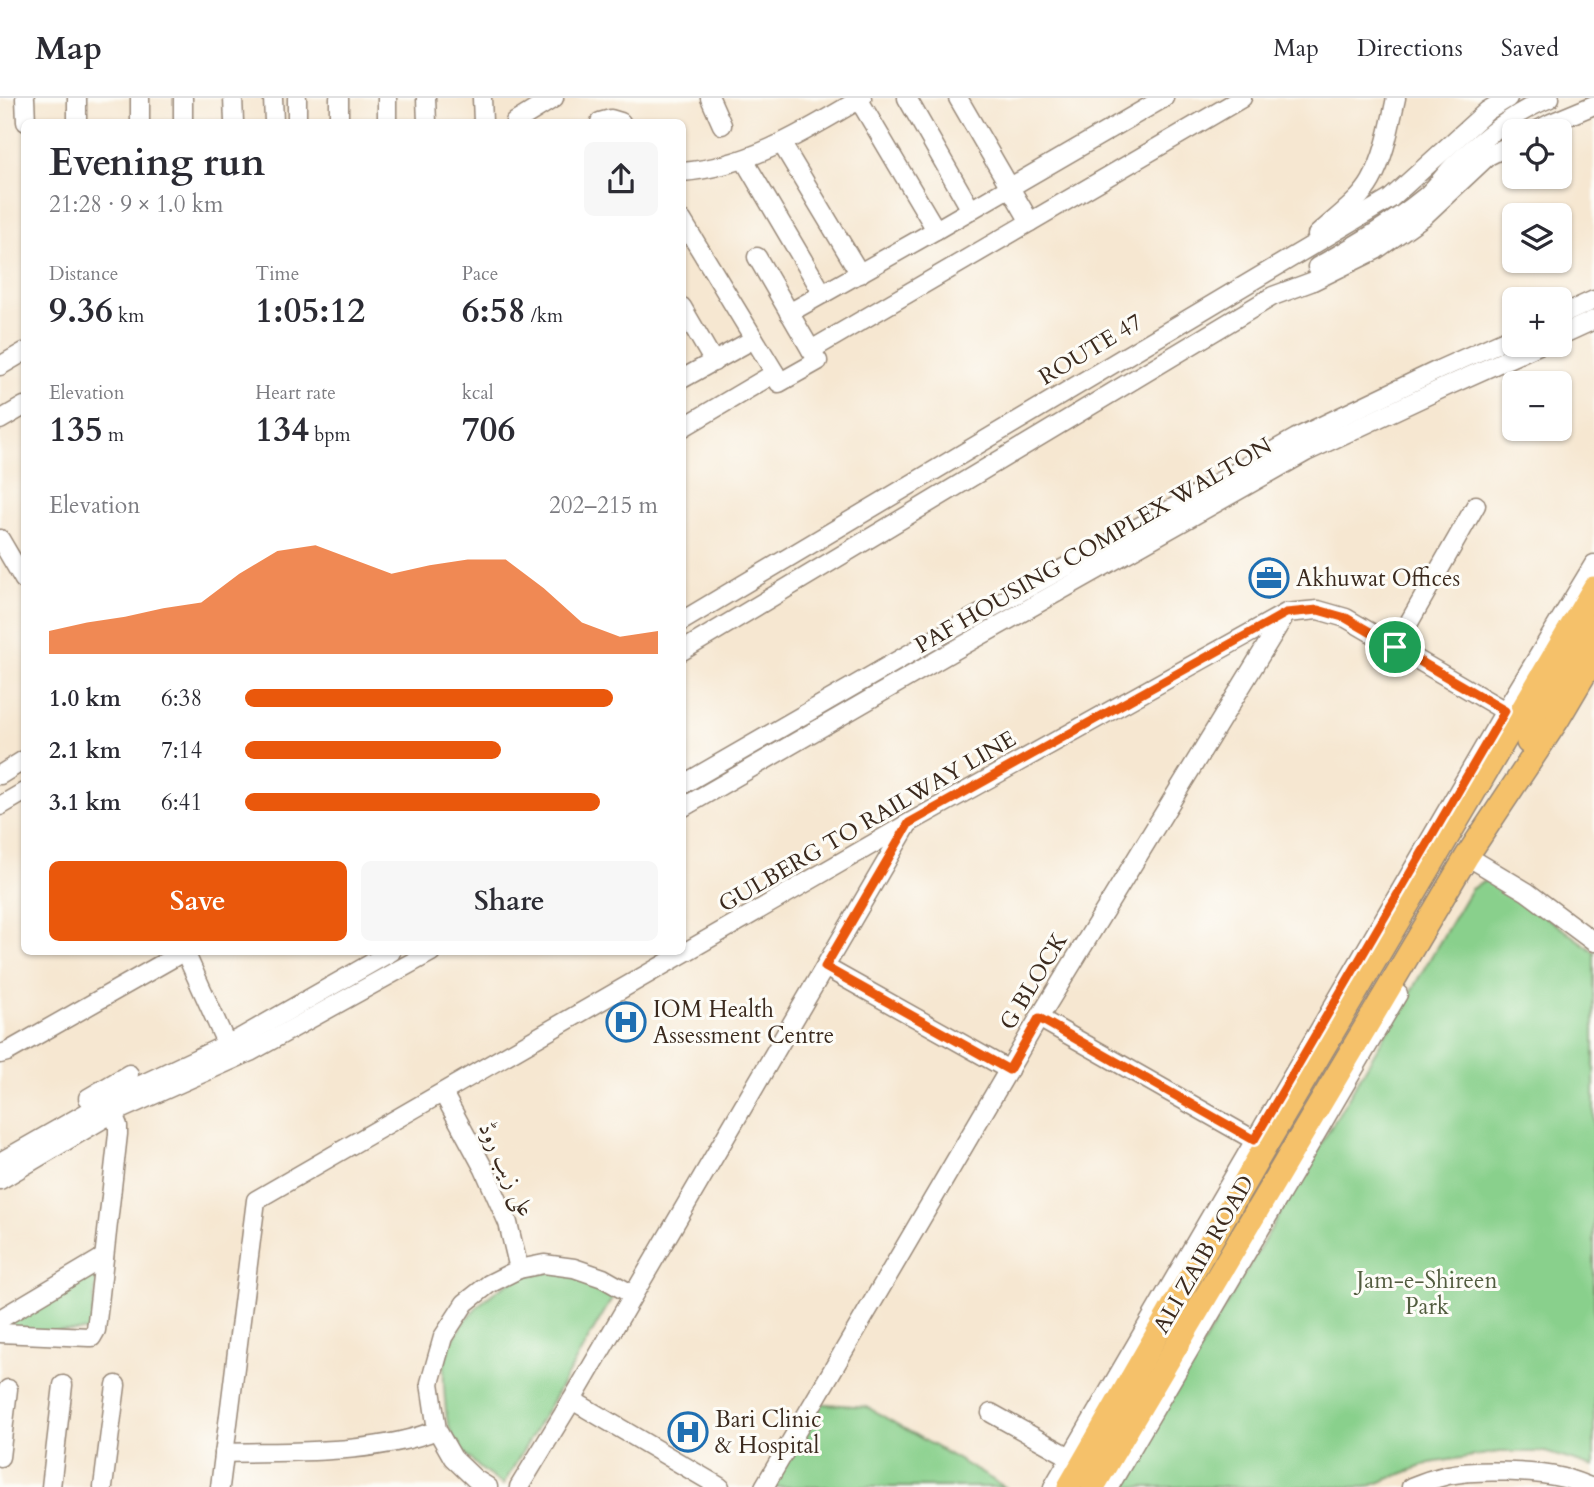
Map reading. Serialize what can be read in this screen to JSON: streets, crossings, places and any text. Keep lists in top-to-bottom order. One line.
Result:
{"streets":{"main road":["ALI ZAIB ROAD"],"street":["ROUTE 47","PAF HOUSING COMPLEX WALTON","GULBERG TO RAILWAY LINE","G BLOCK","علی زیب روڈ"]},"crossings":[["GULBERG TO RAILWAY LINE","G BLOCK"],["GULBERG TO RAILWAY LINE","علی زیب روڈ"]],"parks":["Jam-e-Shireen Park"],"places":{"office":["Akhuwat Offices"],"hospital":["IOM Health Assessment Centre","Bari Clinic & Hospital"]},"page":{"header":"Map","nav":["Map","Directions","Saved"],"map_buttons":["+","−"],"heading":["Evening run","21:28 · 9 × 1.0 km"],"stats":[["Distance","9.36 km"],["Time","1:05:12"],["Pace","6:58 /km"],["Elevation","135 m"],["Heart rate","134 bpm"],["kcal","706"]],"chart":["Elevation","202–215 m"],"list":[{"name":"1.0 km","note":"6:38"},{"name":"2.1 km","note":"7:14"},{"name":"3.1 km","note":"6:41"}],"buttons":["Save","Share"]}}
